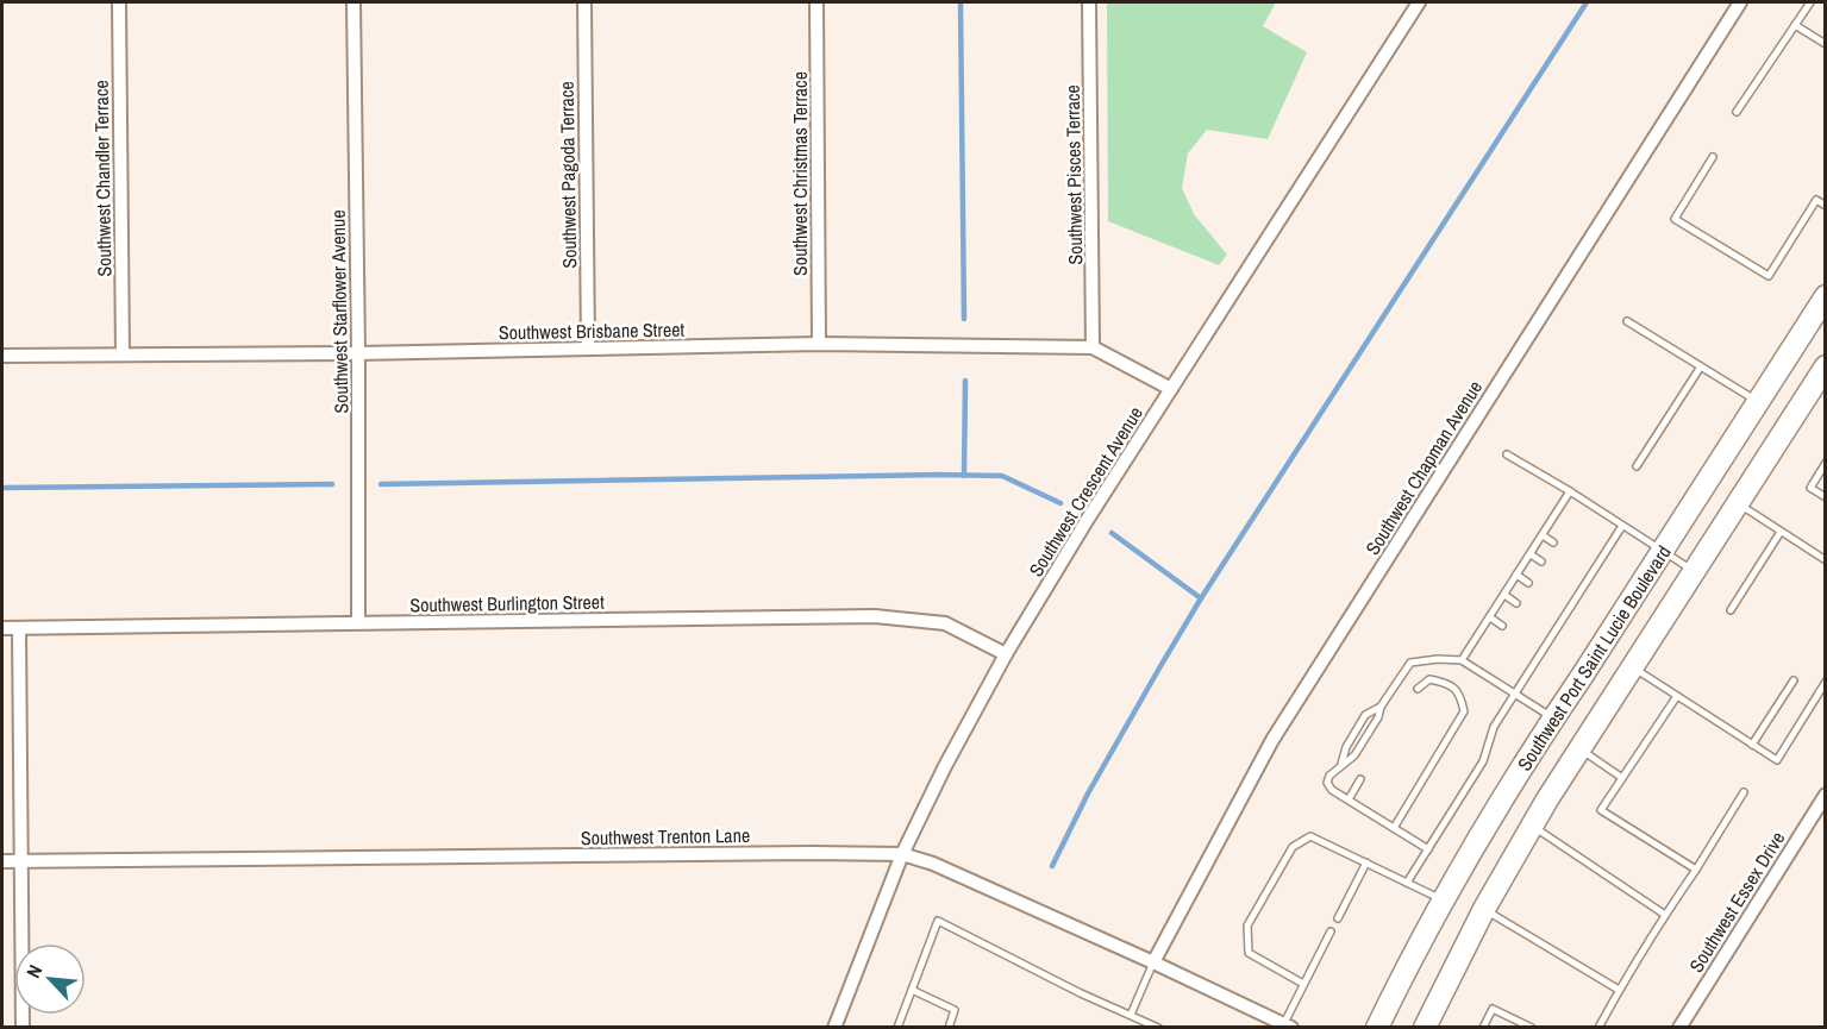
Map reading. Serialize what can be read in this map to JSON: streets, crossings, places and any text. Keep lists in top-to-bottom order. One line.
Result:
{"streets":{"main road":["Southwest Port Saint Lucie Boulevard"],"street":["Southwest Christmas Terrace","Southwest Pagoda Terrace","Southwest Pisces Terrace","Southwest Chandler Terrace","Southwest Starflower Avenue","Southwest Brisbane Street","Southwest Chapman Avenue","Southwest Crescent Avenue","Southwest Burlington Street","Southwest Trenton Lane","Southwest Essex Drive"]},"crossings":[["Southwest Christmas Terrace","Southwest Brisbane Street"],["Southwest Pagoda Terrace","Southwest Brisbane Street"],["Southwest Pisces Terrace","Southwest Brisbane Street"],["Southwest Chandler Terrace","Southwest Brisbane Street"],["Southwest Starflower Avenue","Southwest Brisbane Street"],["Southwest Starflower Avenue","Southwest Burlington Street"],["Southwest Brisbane Street","Southwest Crescent Avenue"],["Southwest Chapman Avenue","Southwest Trenton Lane"],["Southwest Crescent Avenue","Southwest Burlington Street"],["Southwest Crescent Avenue","Southwest Trenton Lane"]],"north":"top left"}
